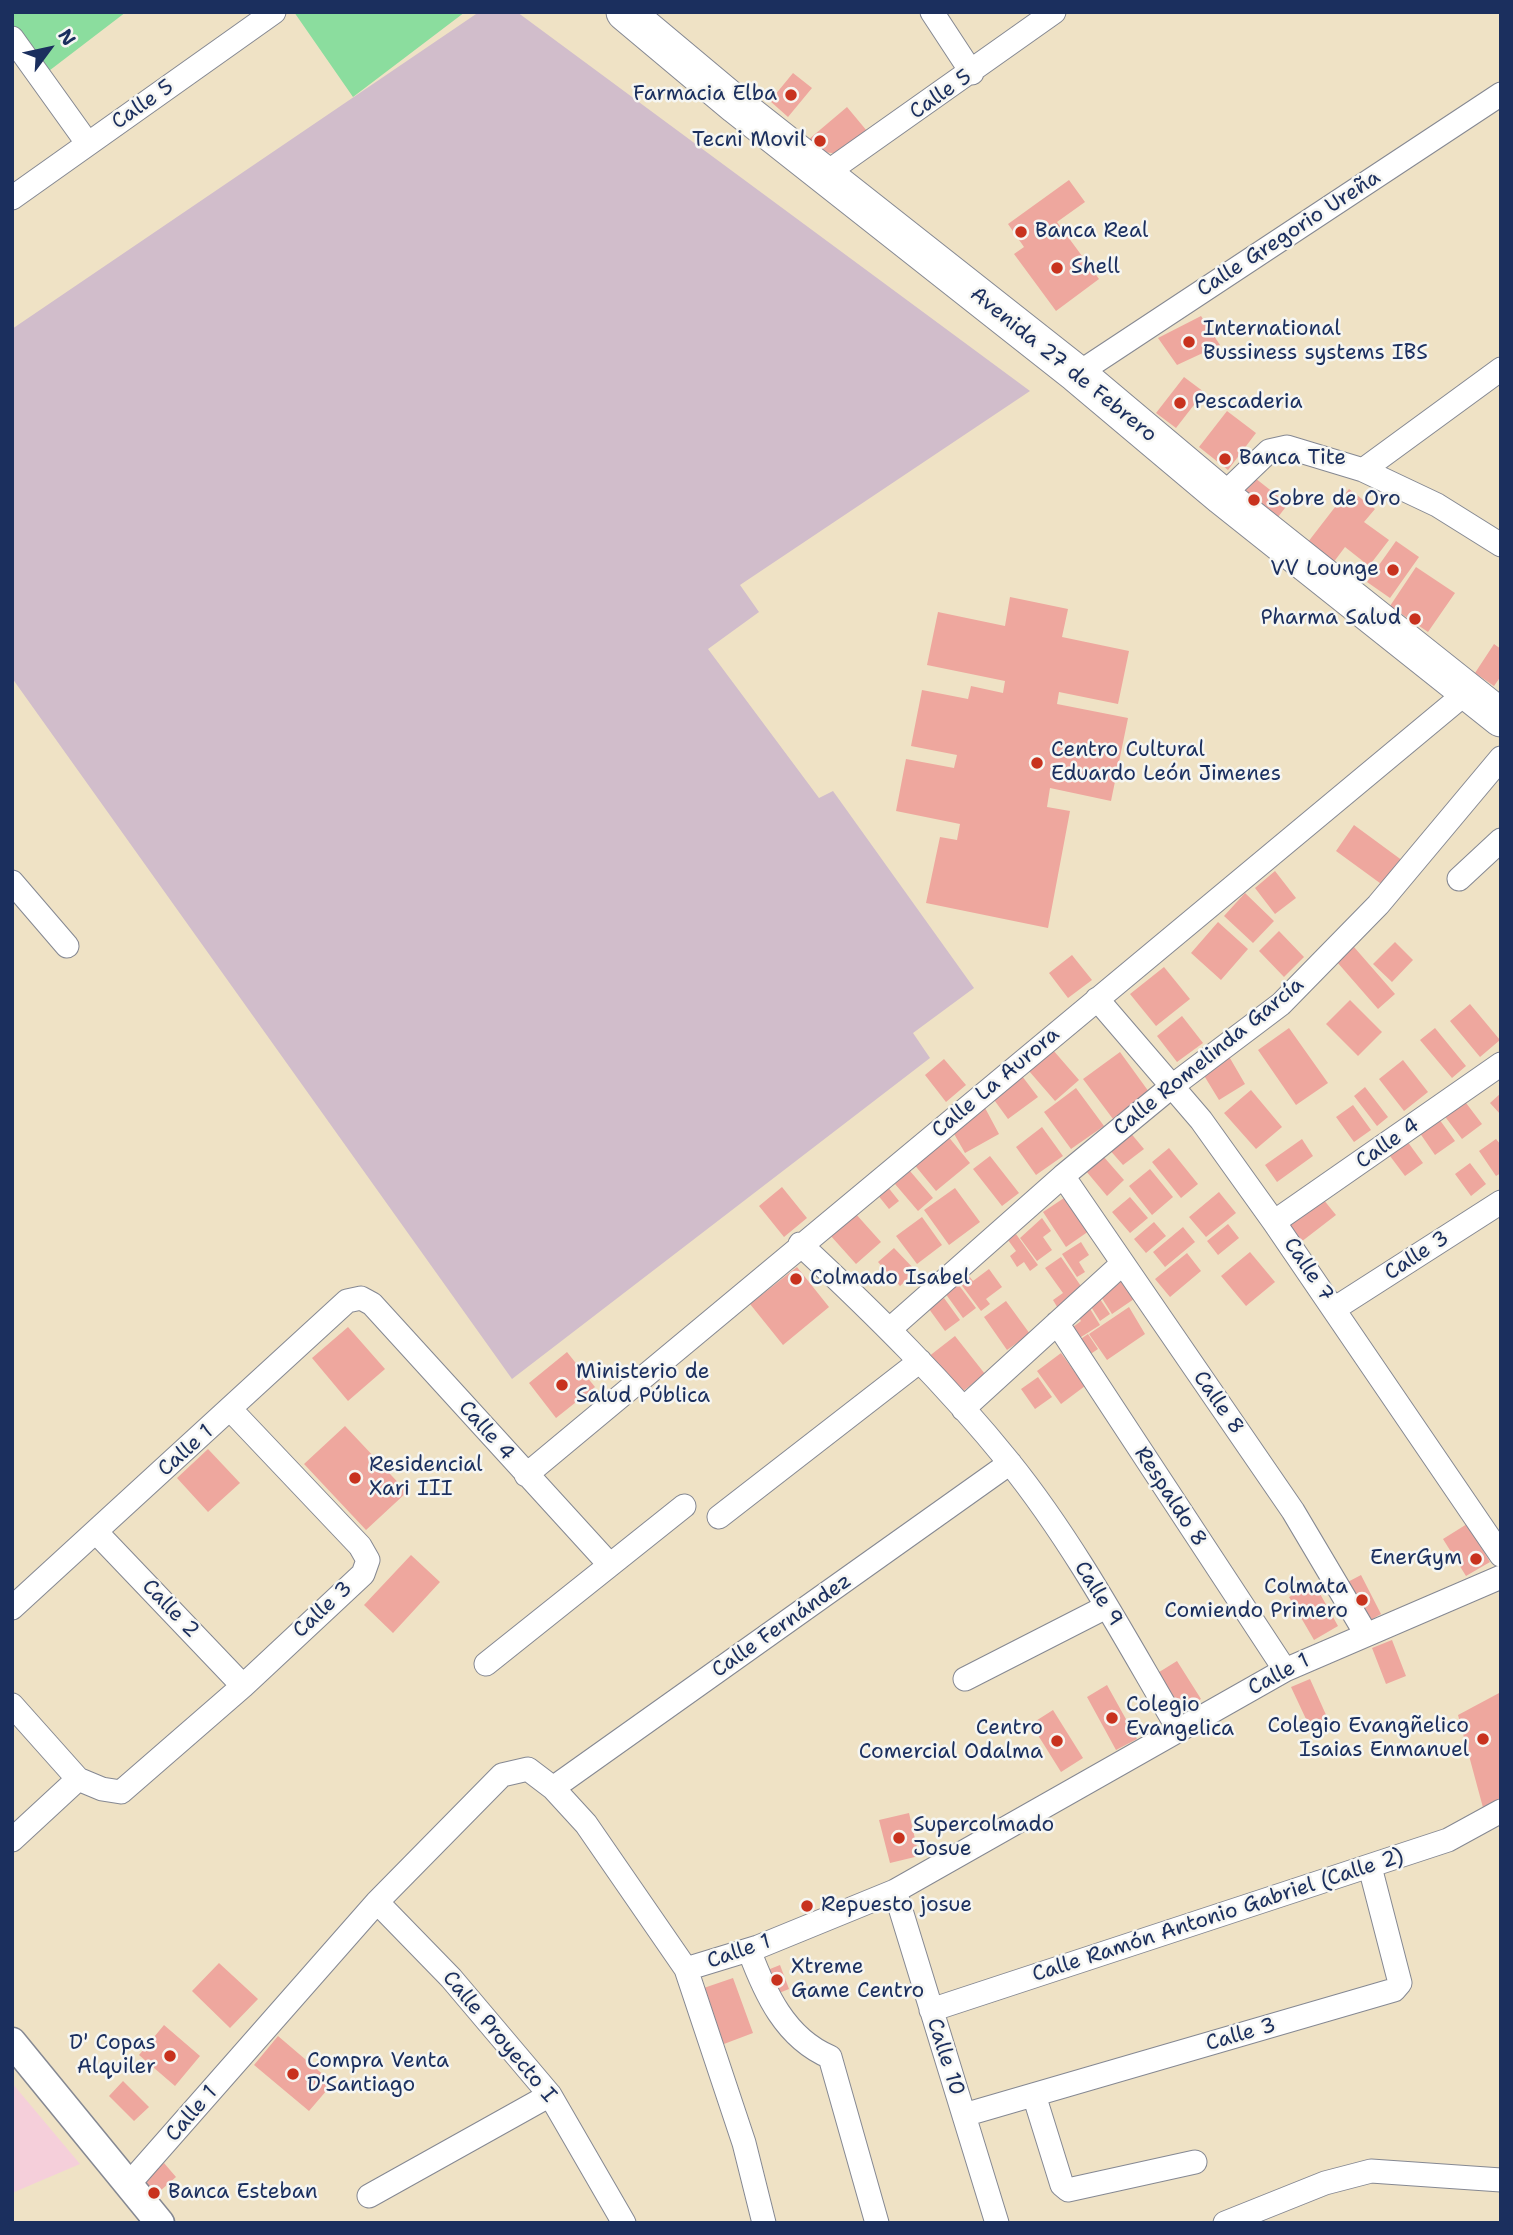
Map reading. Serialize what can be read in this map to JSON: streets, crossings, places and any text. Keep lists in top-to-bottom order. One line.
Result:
{"streets":{"main road":["Avenida 27 de Febrero"],"street":["Calle 5","Calle Gregorio Ureña","Calle Romelinda García","Calle La Aurora","Calle 4","Calle 3","Calle 7","Calle 8","Calle 1","Respaldo 8","Calle 9","Calle 2","Calle Fernández","Calle Ramón Antonio Gabriel (Calle 2)","Calle Proyecto I","Calle 10"]},"crossings":[["Calle 5","Avenida 27 de Febrero"],["Calle Gregorio Ureña","Avenida 27 de Febrero"],["Avenida 27 de Febrero","Calle La Aurora"],["Calle Romelinda García","Calle 7"],["Calle Romelinda García","Calle 8"],["Calle La Aurora","Calle 4"],["Calle La Aurora","Calle 7"],["Calle 4","Calle 7"],["Calle 4","Calle 1"],["Calle 3","Calle 7"],["Calle 3","Calle 1"],["Calle 3","Calle 2"],["Calle 3","Calle Ramón Antonio Gabriel (Calle 2)"],["Calle 3","Calle 10"],["Calle 8","Calle 1"],["Calle 1","Respaldo 8"],["Calle 1","Calle 9"],["Calle 1","Calle 2"],["Calle 1","Calle Fernández"],["Calle 1","Calle Proyecto I"],["Calle 1","Calle 10"],["Calle 9","Calle Fernández"],["Calle Ramón Antonio Gabriel (Calle 2)","Calle 10"]],"places":["Farmacia Elba","Tecni Movil","Banca Real","Shell","International Bussiness systems IBS","Pescaderia","Banca Tite","Sobre de Oro","VV Lounge","Pharma Salud","Centro Cultural Eduardo León Jimenes","Colmado Isabel","Ministerio de Salud Pública","Residencial Xari III","EnerGym","Colmata Comiendo Primero","Colegio Evangelica","Colegio Evangñelico Isaias Enmanuel","Centro Comercial Odalma","Supercolmado Josue","Repuesto josue","Xtreme Game Centro","D' Copas Alquiler","Compra Venta D'Santiago","Banca Esteban"],"north":"top right"}
